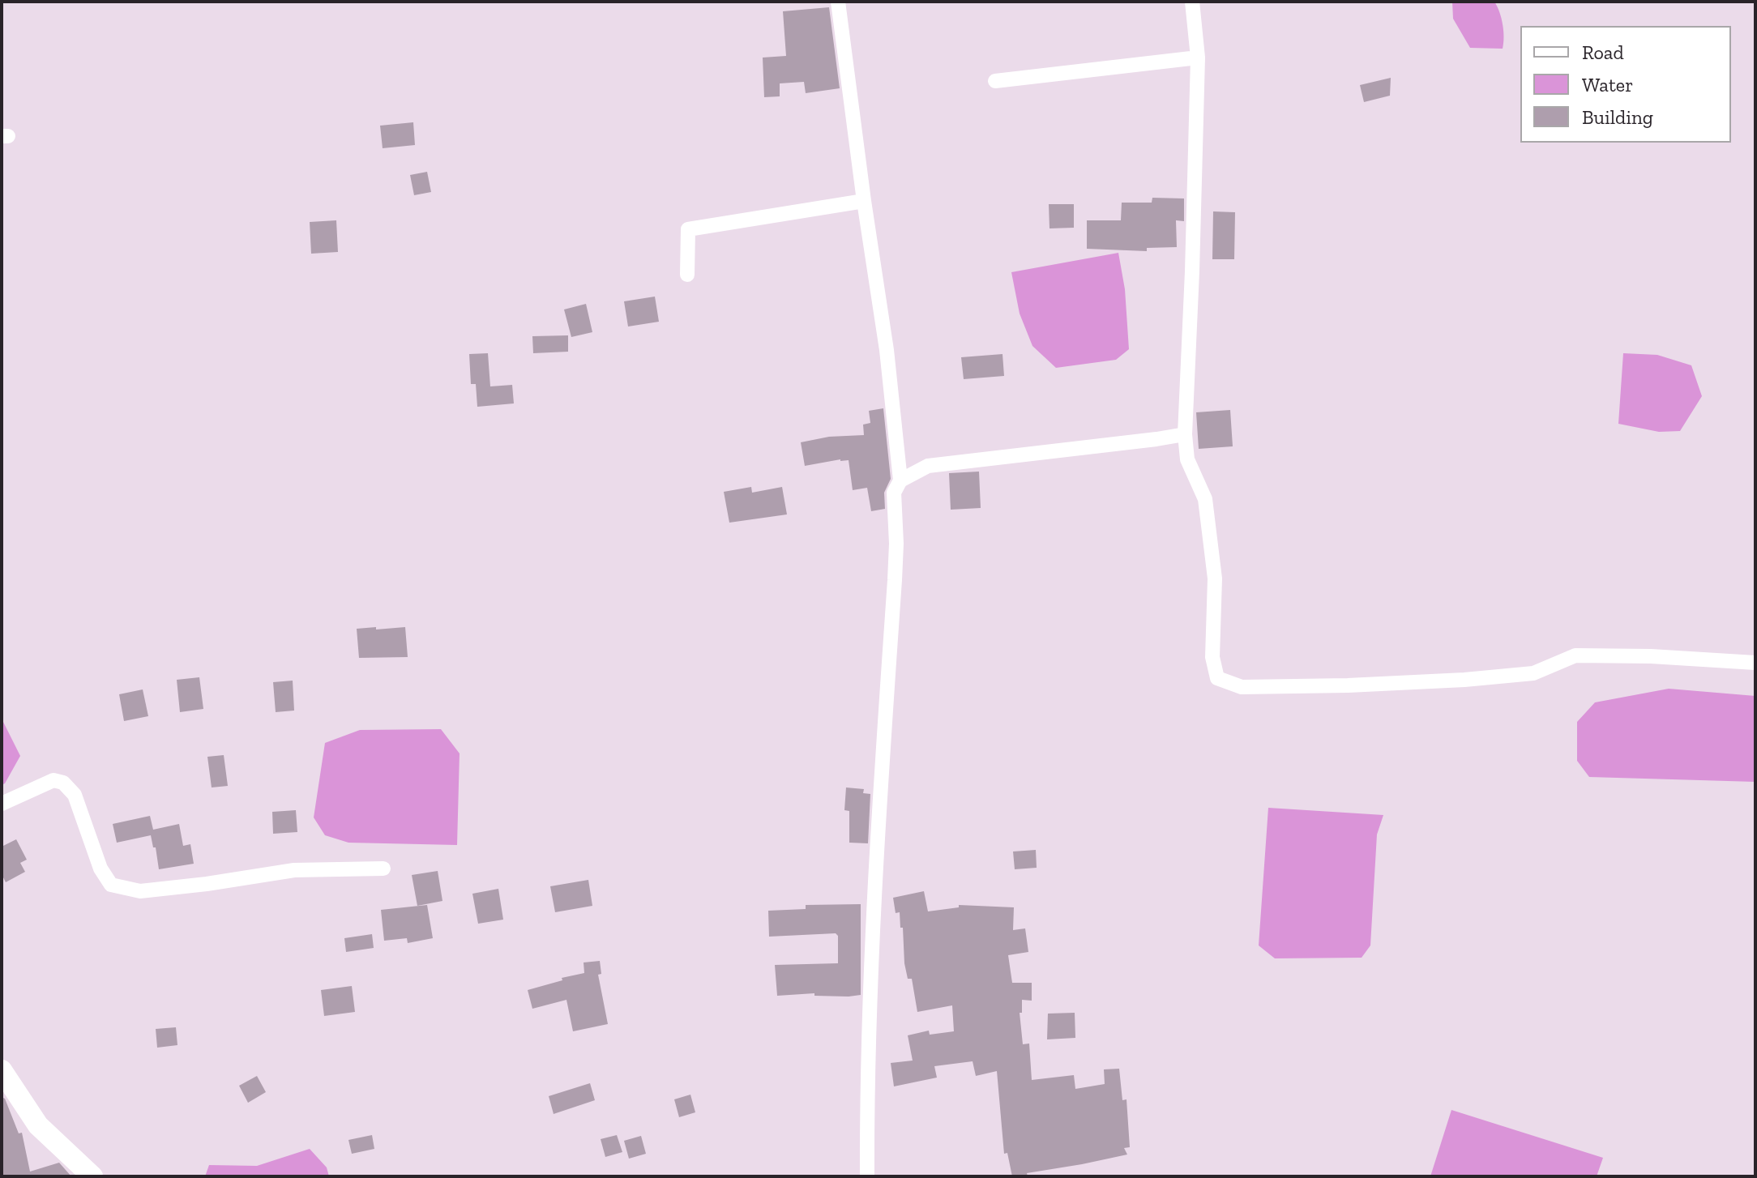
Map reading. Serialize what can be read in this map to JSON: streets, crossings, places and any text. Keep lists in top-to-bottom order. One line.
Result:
{"legend":["Road","Water","Building"]}
